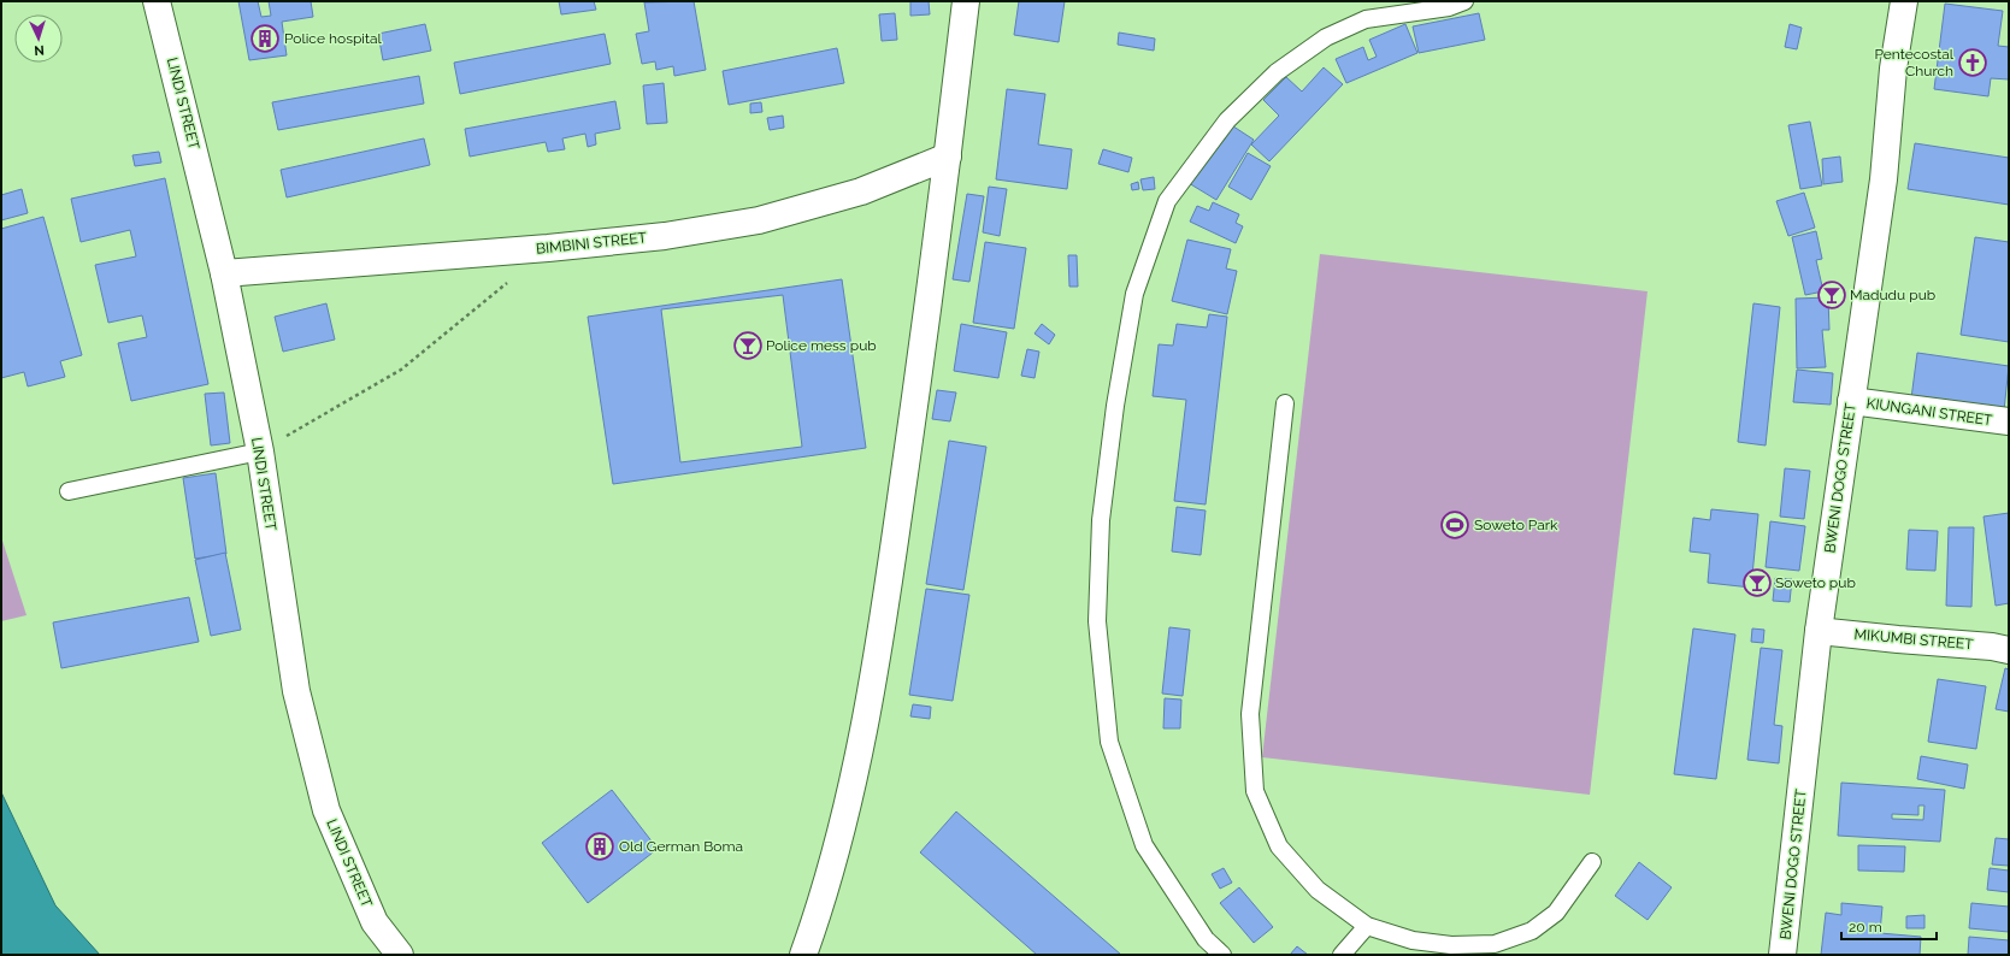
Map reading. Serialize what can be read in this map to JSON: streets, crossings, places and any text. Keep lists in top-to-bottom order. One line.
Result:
{"streets":{"street":["LINDI STREET","BIMBINI STREET","KIUNGANI STREET","BWENI DOGO STREET","MIKUMBI STREET"]},"crossings":[["LINDI STREET","BIMBINI STREET"],["KIUNGANI STREET","BWENI DOGO STREET"],["BWENI DOGO STREET","MIKUMBI STREET"]],"places":{"building":["Police hospital","Old German Boma"],"church":["Pentecostal Church"],"bar":["Madudu pub","Police mess pub","Soweto pub"],"sports":["Soweto Park"]},"scale_bar":"20 m","north":"bottom"}
